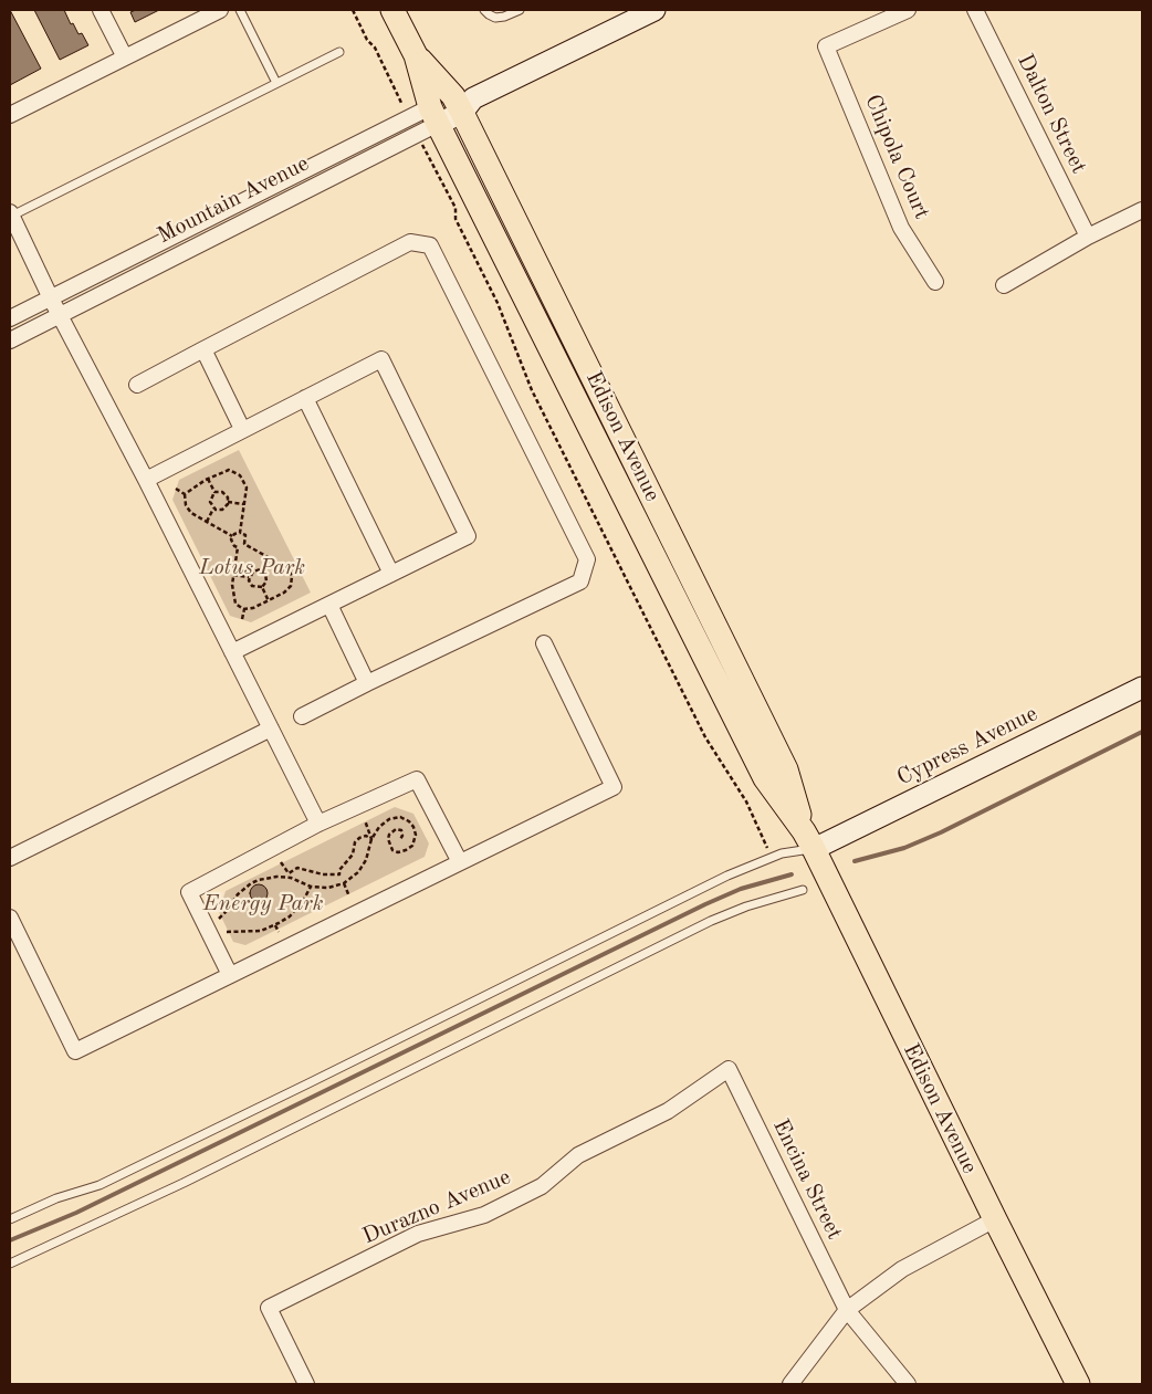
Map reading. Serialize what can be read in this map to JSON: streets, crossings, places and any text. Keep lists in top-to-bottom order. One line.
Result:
{"streets":{"main road":["Edison Avenue"],"street":["Dalton Street","Chipola Court","Mountain Avenue","Cypress Avenue","Encina Street","Durazno Avenue"]},"crossings":[["Mountain Avenue","Edison Avenue"],["Edison Avenue","Cypress Avenue"],["Encina Street","Durazno Avenue"]],"parks":["Lotus Park","Energy Park"]}
